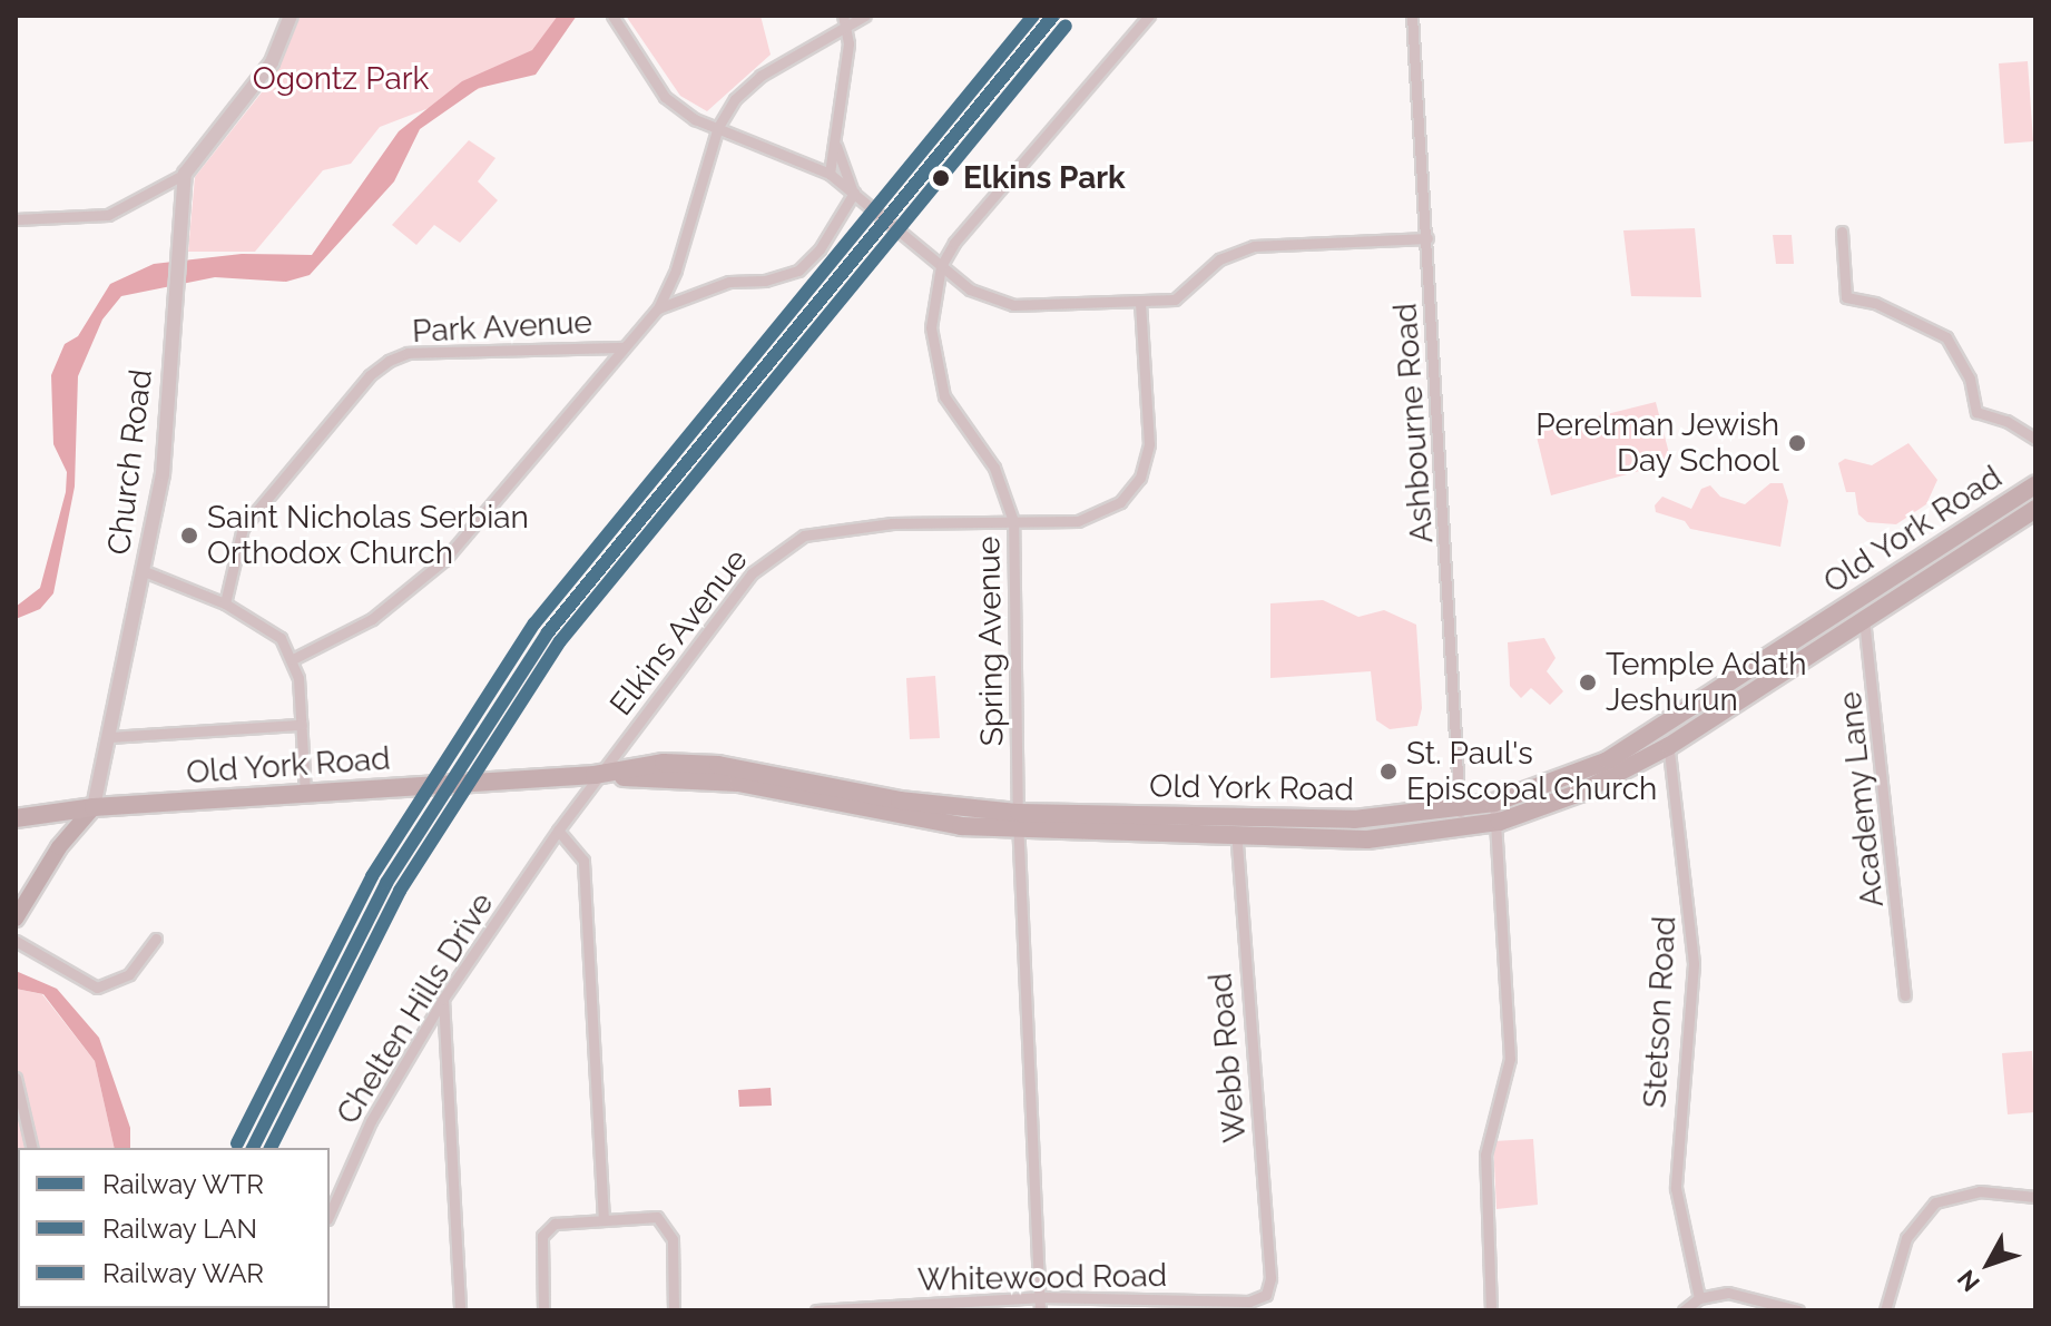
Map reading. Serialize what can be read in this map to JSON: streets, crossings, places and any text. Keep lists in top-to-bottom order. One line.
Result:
{"streets":{"highway":["Old York Road"],"main road":["Church Road"],"street":["Park Avenue","Ashbourne Road","Elkins Avenue","Spring Avenue","Academy Lane","Chelten Hills Drive","Stetson Road","Webb Road","Whitewood Road"]},"crossings":[["Ashbourne Road","Old York Road"],["Church Road","Old York Road"],["Old York Road","Elkins Avenue"],["Old York Road","Spring Avenue"],["Old York Road","Academy Lane"],["Old York Road","Stetson Road"],["Old York Road","Webb Road"],["Elkins Avenue","Spring Avenue"],["Elkins Avenue","Chelten Hills Drive"],["Spring Avenue","Whitewood Road"],["Webb Road","Whitewood Road"]],"parks":["Ogontz Park"],"places":["Elkins Park","Perelman Jewish Day School","Saint Nicholas Serbian Orthodox Church","Temple Adath Jeshurun","St. Paul's Episcopal Church"],"lines":["rail line WTR","rail line WAR","rail line LAN"],"legend":["Railway WTR","Railway LAN","Railway WAR"],"north":"bottom left"}
